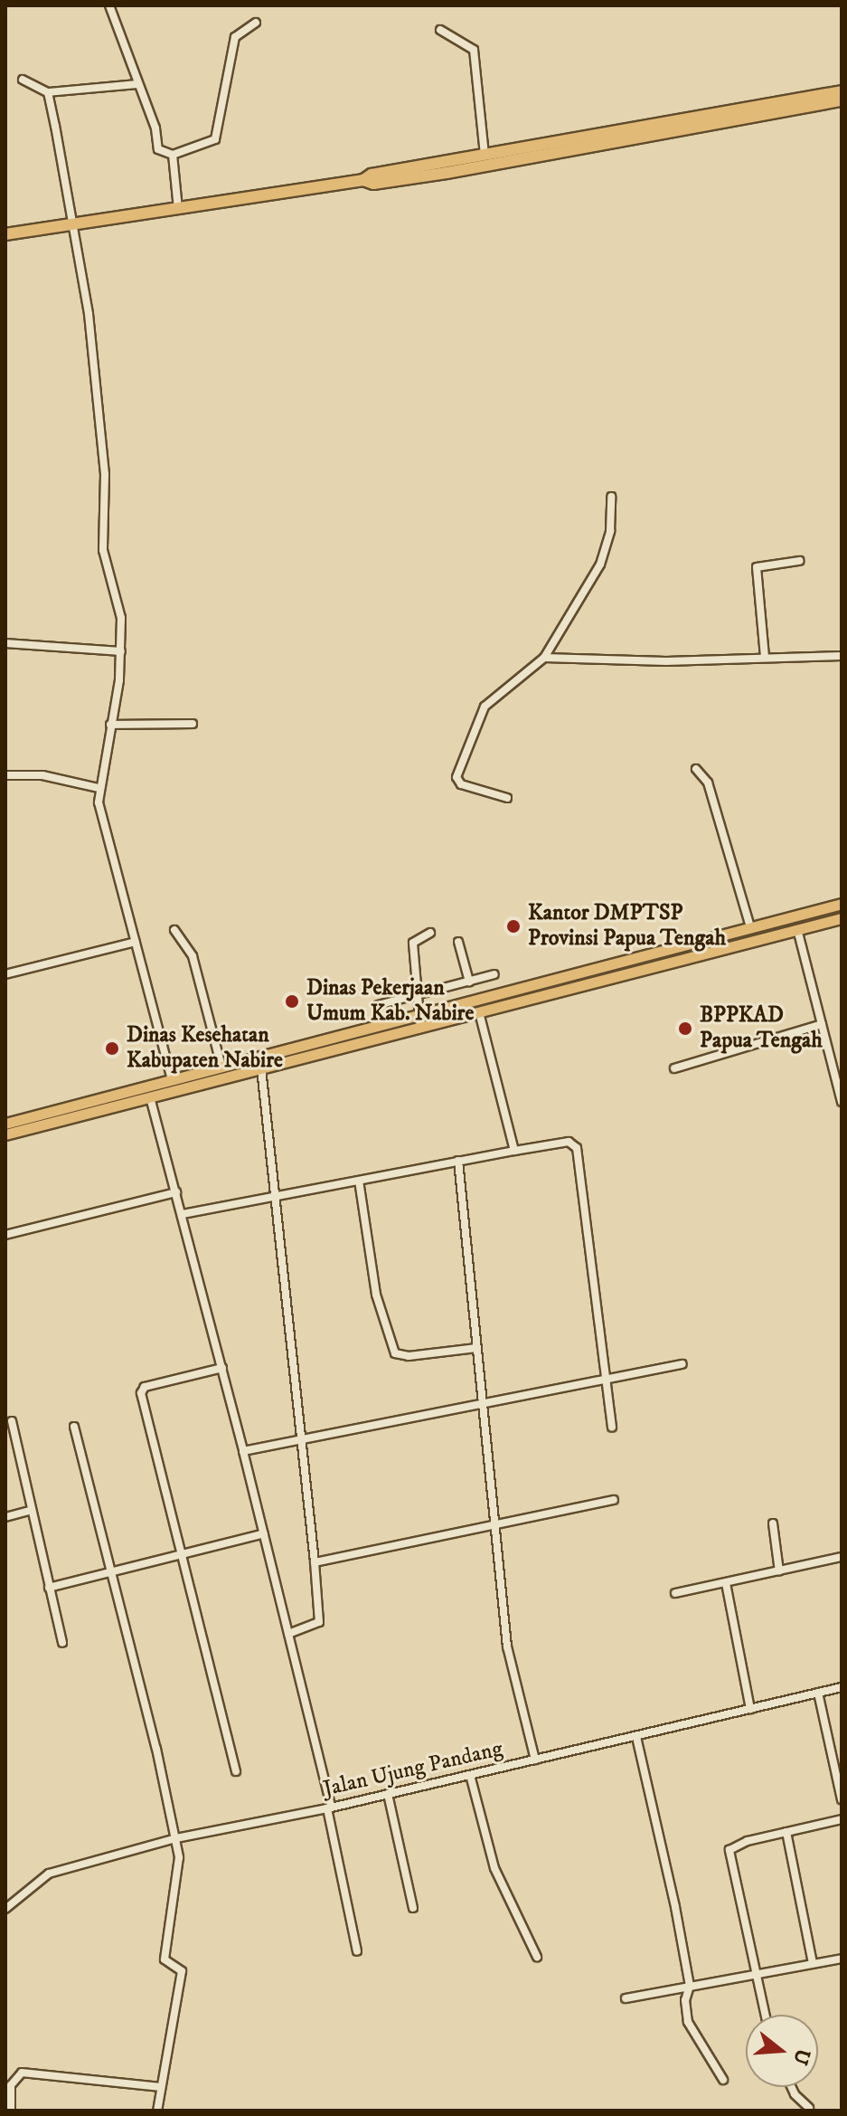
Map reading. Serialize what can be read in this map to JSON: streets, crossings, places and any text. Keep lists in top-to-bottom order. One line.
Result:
{"streets":{"street":["Jalan Ujung Pandang"]},"places":["Kantor DMPTSP Provinsi Papua Tengah","Dinas Pekerjaan Umum Kab. Nabire","BPPKAD Papua Tengah","Dinas Kesehatan Kabupaten Nabire"],"north":"right"}
